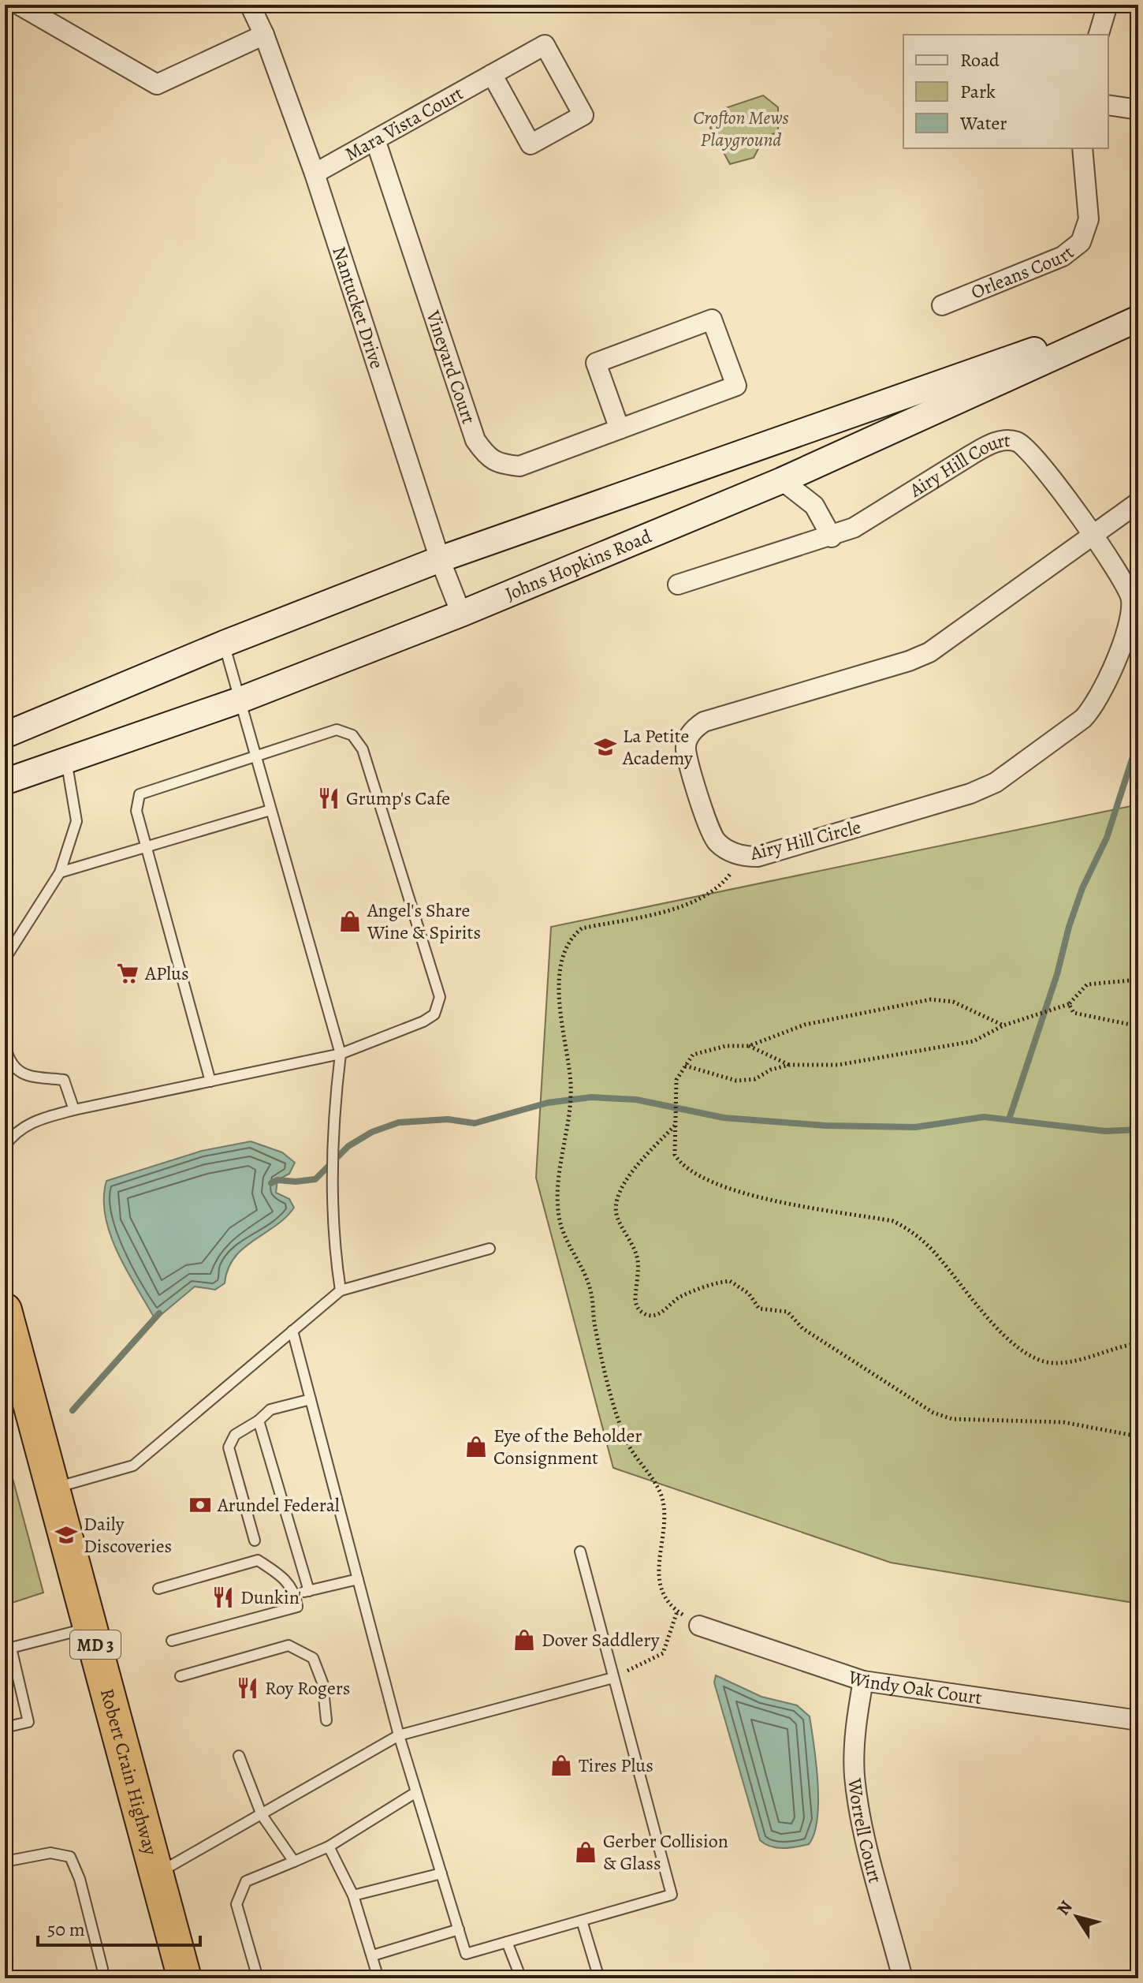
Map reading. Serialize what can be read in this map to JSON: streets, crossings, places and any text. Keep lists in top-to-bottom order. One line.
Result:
{"streets":{"highway":["MD 3","Robert Crain Highway"],"street":["Mara Vista Court","Orleans Court","Nantucket Drive","Vineyard Court","Airy Hill Court","Johns Hopkins Road","Airy Hill Circle","Windy Oak Court","Worrell Court"]},"crossings":[["Mara Vista Court","Nantucket Drive"],["Mara Vista Court","Vineyard Court"],["Nantucket Drive","Johns Hopkins Road"],["Airy Hill Court","Airy Hill Circle"],["Windy Oak Court","Worrell Court"]],"parks":["Crofton Mews Playground"],"places":{"school or university":["La Petite Academy","Daily Discoveries"],"restaurant":["Grump's Cafe","Dunkin'","Roy Rogers"],"shop":["Angel's Share Wine & Spirits","Eye of the Beholder Consignment","Dover Saddlery","Tires Plus","Gerber Collision & Glass"],"supermarket":["APlus"],"bank":["Arundel Federal"]},"legend":["Road","Park","Water"],"scale_bar":"50 m","north":"top left"}
